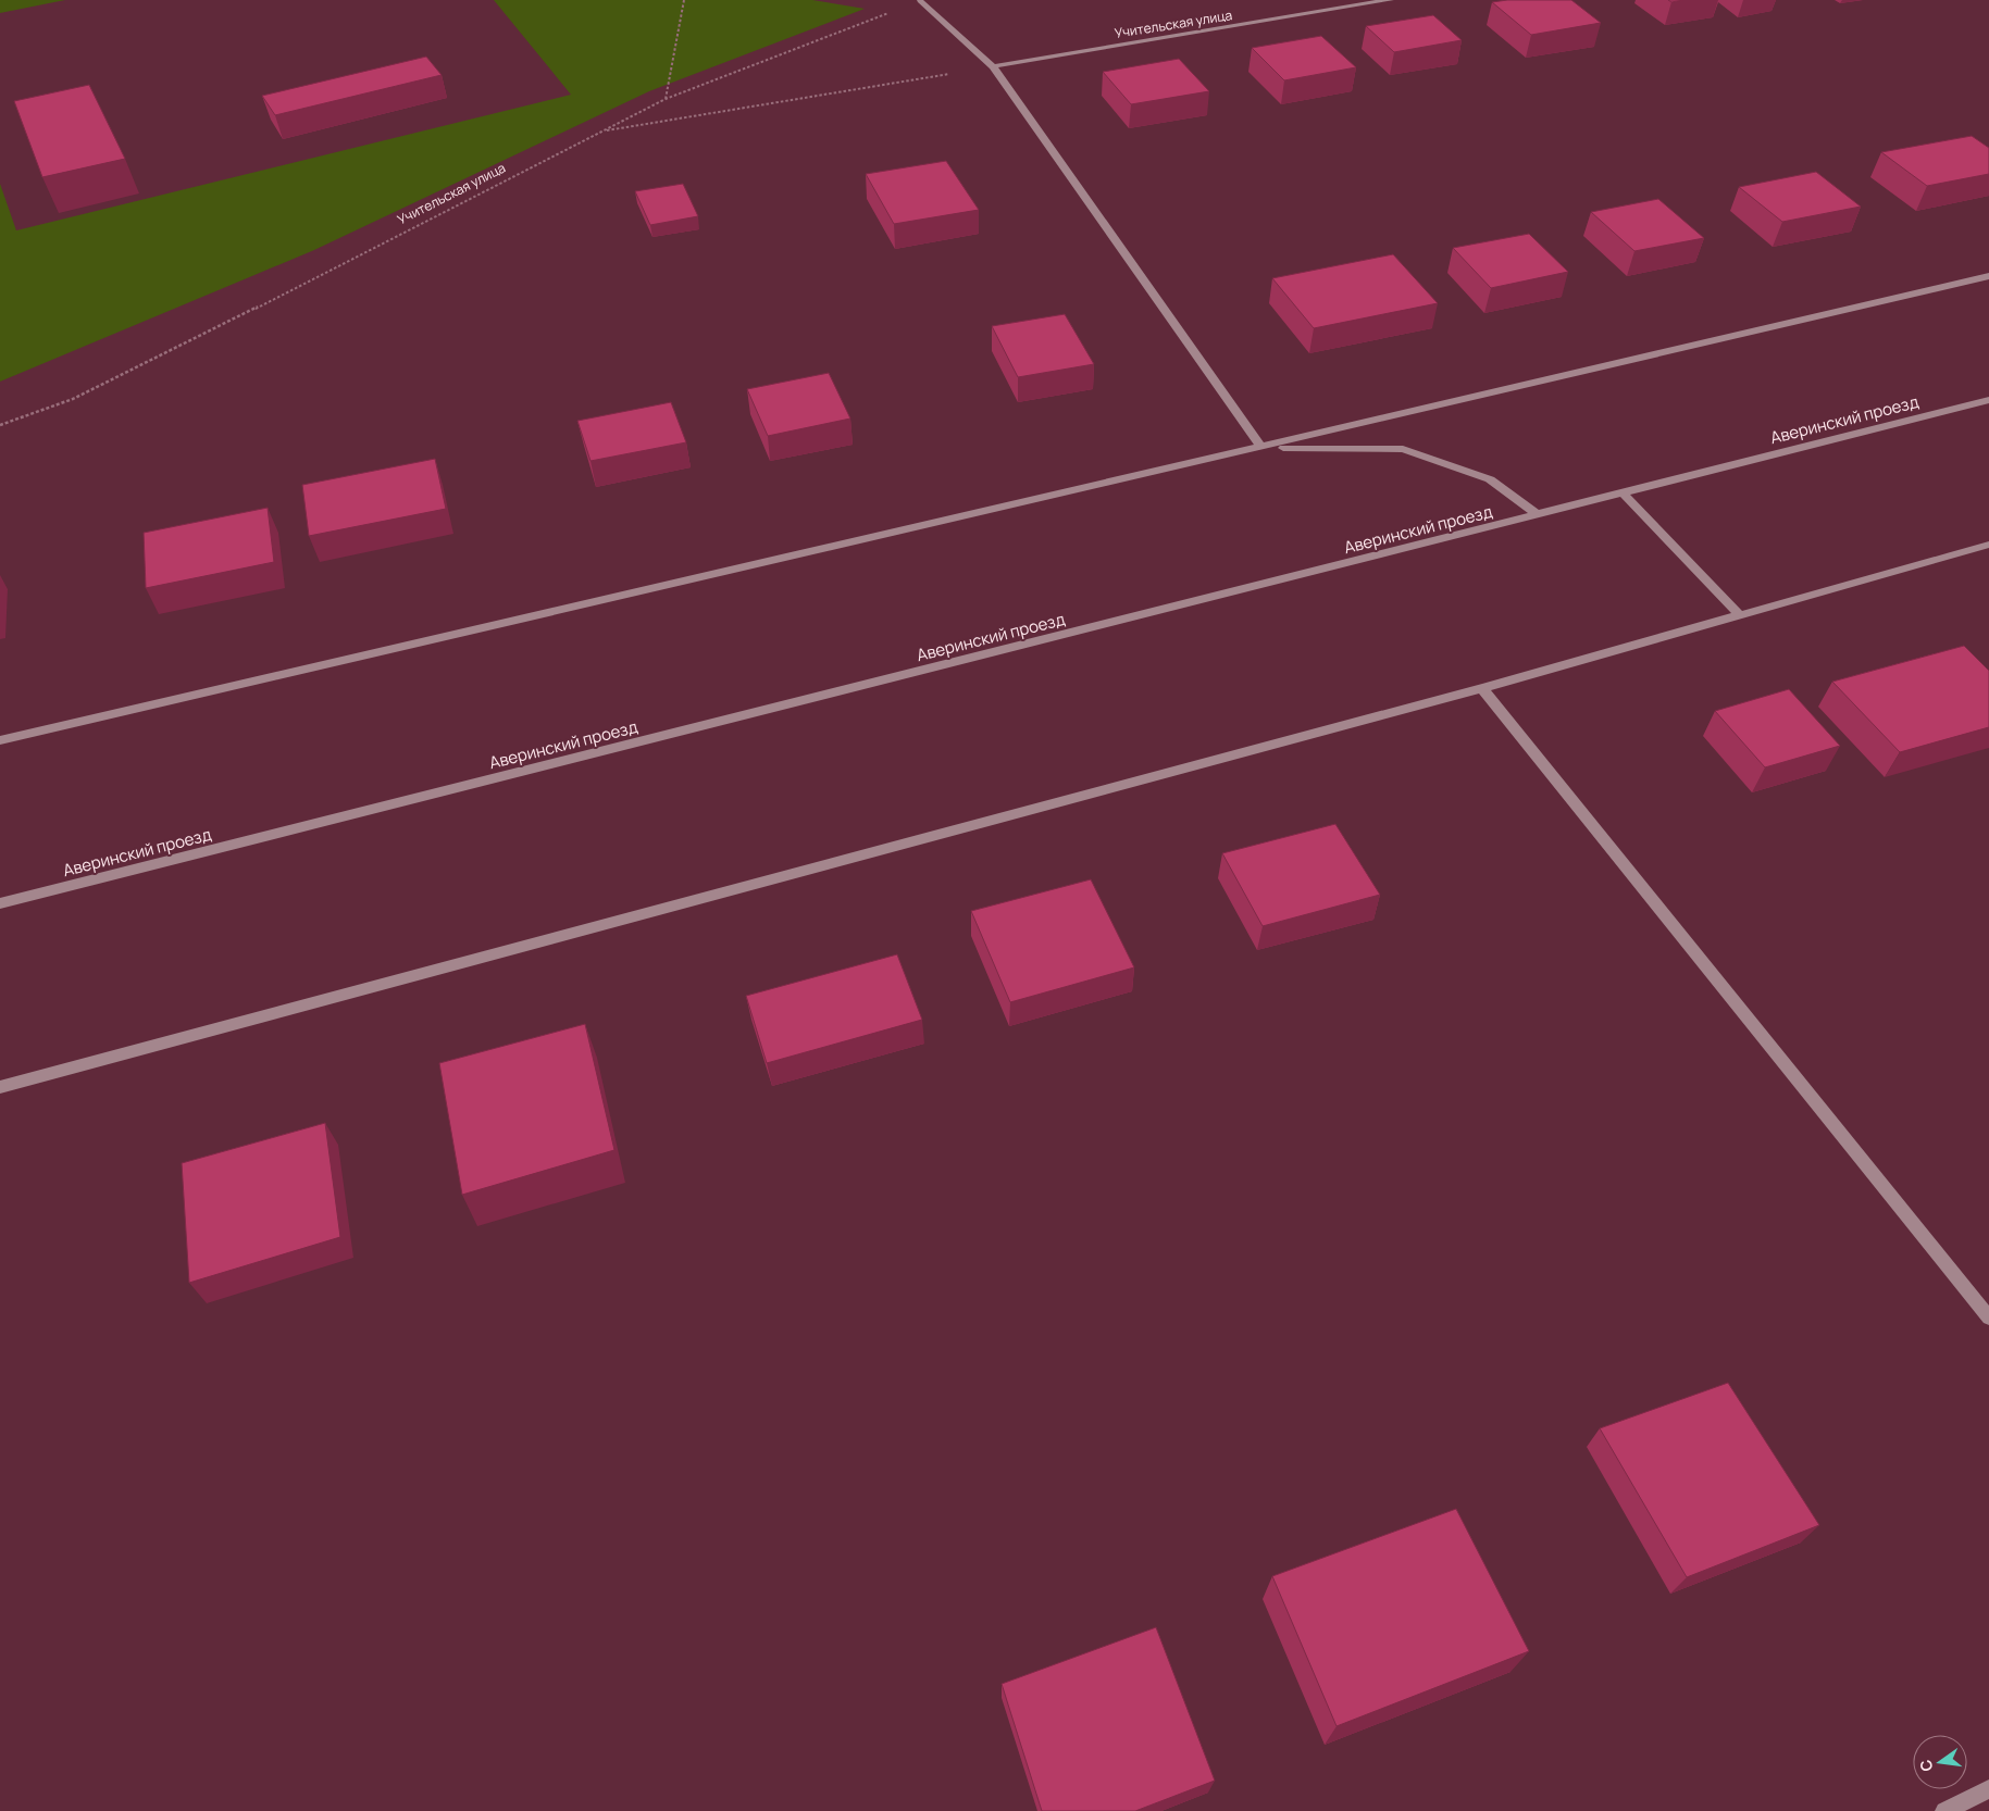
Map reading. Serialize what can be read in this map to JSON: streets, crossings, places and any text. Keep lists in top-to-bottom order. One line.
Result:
{"streets":{"street":["Учительская улица","Аверинский проезд"]},"north":"left"}
